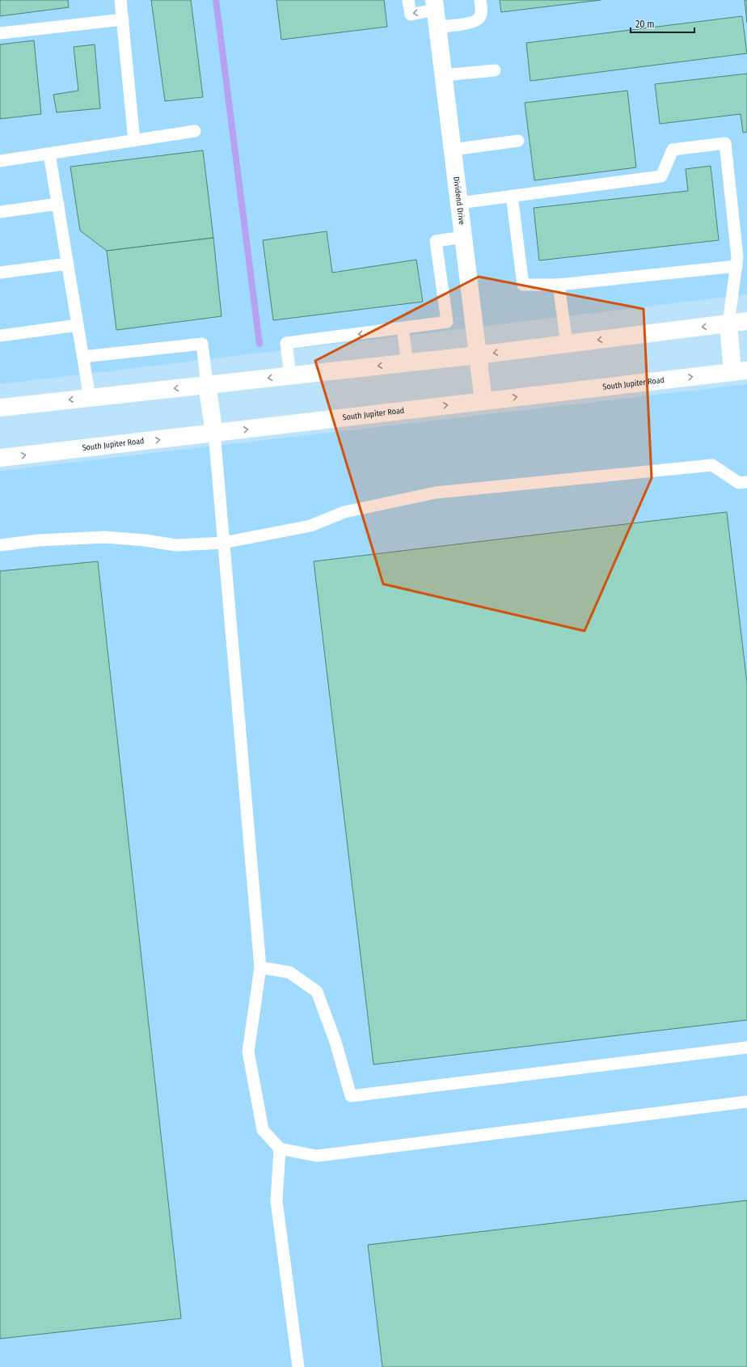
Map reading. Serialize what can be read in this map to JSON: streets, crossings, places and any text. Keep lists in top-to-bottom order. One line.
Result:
{"streets":{"main road":["Dividend Drive","South Jupiter Road"]},"crossings":[["Dividend Drive","South Jupiter Road"]],"scale_bar":"20 m"}
